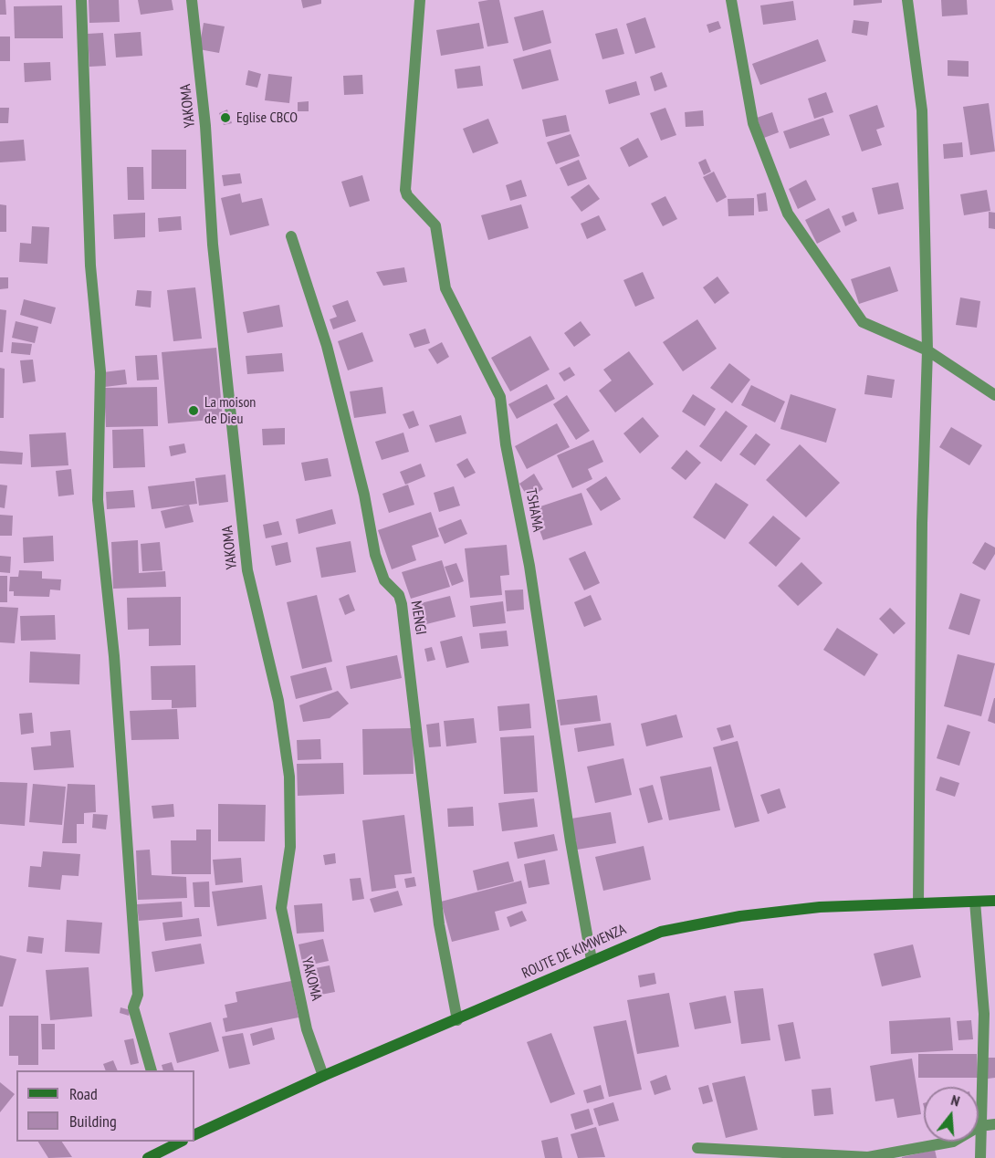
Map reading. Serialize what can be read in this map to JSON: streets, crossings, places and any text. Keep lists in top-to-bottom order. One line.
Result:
{"streets":{"street":["YAKOMA","TSHAMA","MENGI","ROUTE DE KIMWENZA"]},"crossings":[["YAKOMA","ROUTE DE KIMWENZA"],["TSHAMA","ROUTE DE KIMWENZA"],["MENGI","ROUTE DE KIMWENZA"]],"places":["Eglise CBCO","La moison de Dieu"],"legend":["Road","Building"],"north":"top"}
